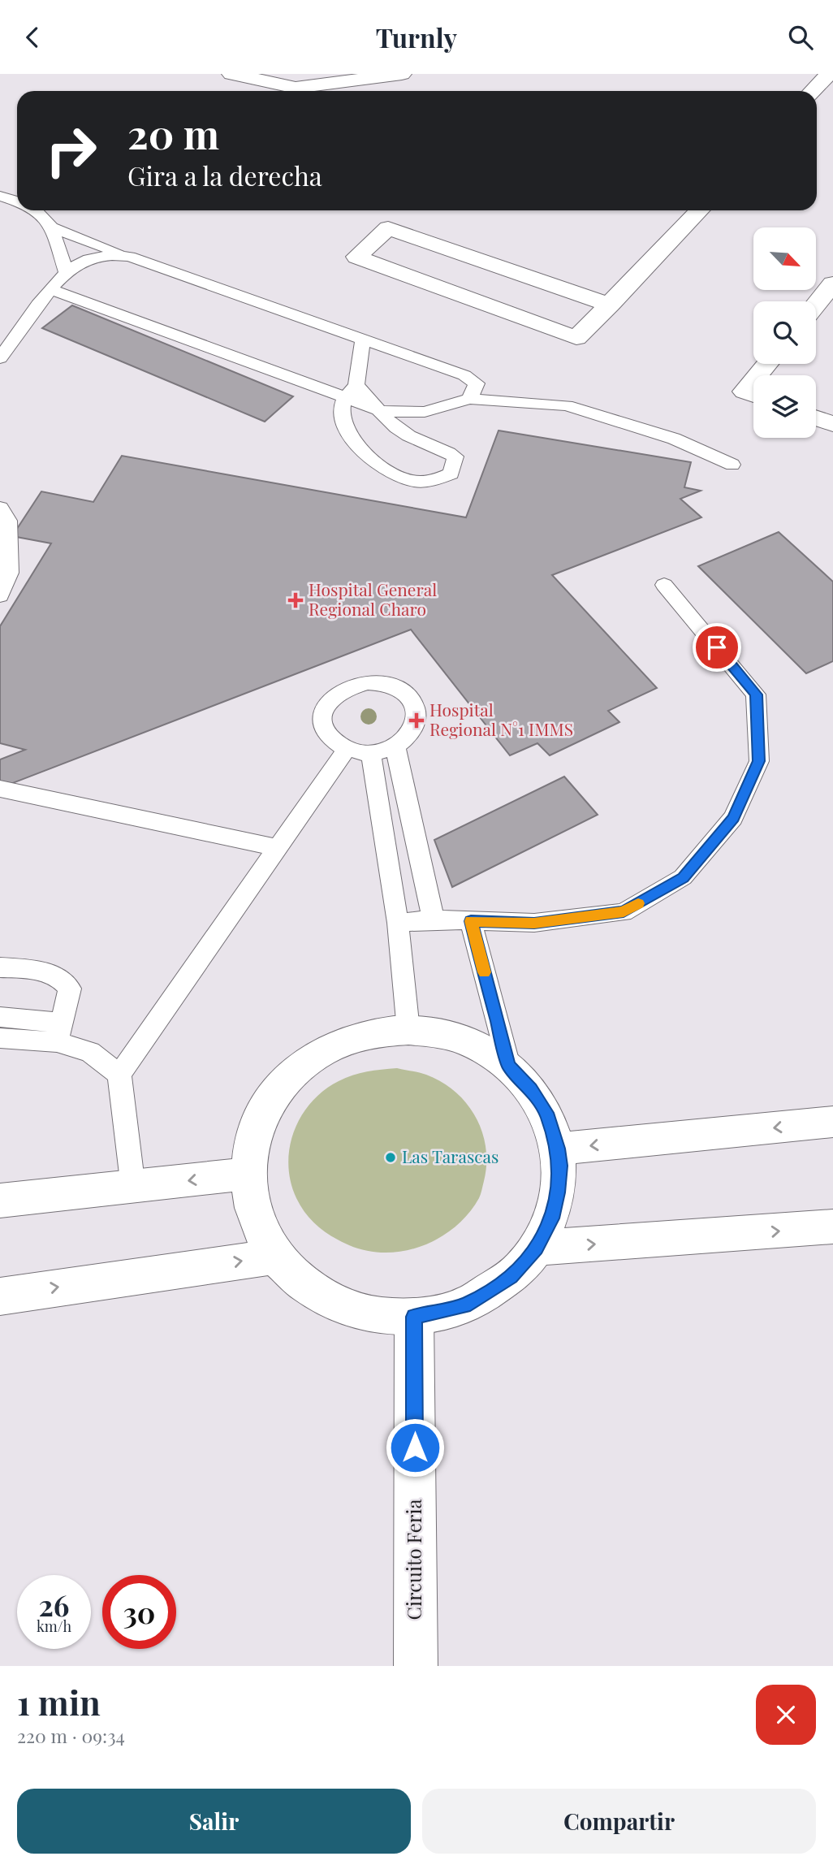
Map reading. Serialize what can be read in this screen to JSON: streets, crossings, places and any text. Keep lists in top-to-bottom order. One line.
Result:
{"streets":{"street":["Circuito Feria"]},"places":{"health":["Hospital General Regional Charo","Hospital Regional N°1 IMMS"],"other":["Las Tarascas"]},"north":"bottom right","page":{"header":"Turnly","turn":["20 m","Gira a la derecha"],"speed":"26 km/h","limit":"30","heading":["1 min","220 m · 09:34"],"buttons":["Salir","Compartir"]}}
